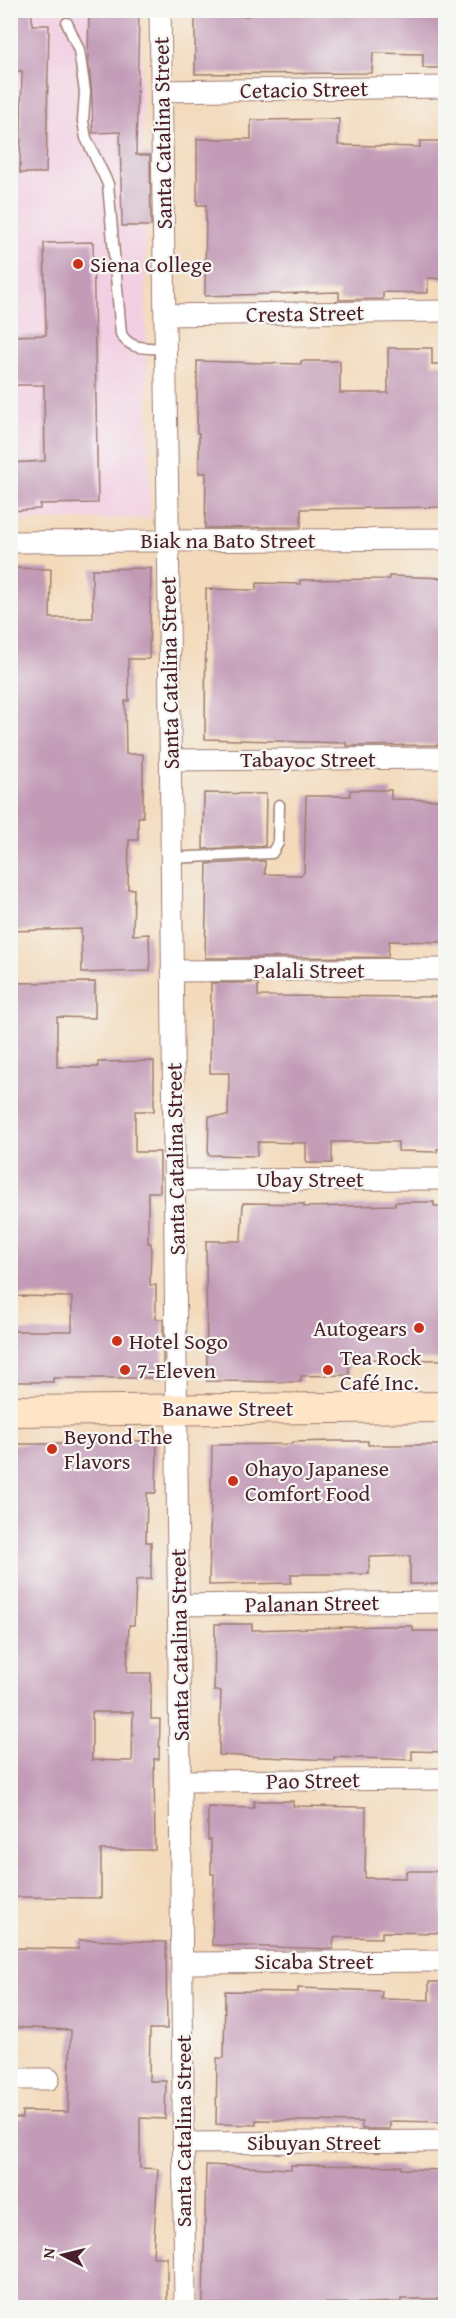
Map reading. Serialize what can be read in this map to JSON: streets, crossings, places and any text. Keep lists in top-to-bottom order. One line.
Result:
{"streets":{"main road":["Banawe Street"],"street":["Cetacio Street","Santa Catalina Street","Cresta Street","Biak na Bato Street","Tabayoc Street","Palali Street","Ubay Street","Palanan Street","Pao Street","Sicaba Street","Sibuyan Street"]},"crossings":[["Cetacio Street","Santa Catalina Street"],["Santa Catalina Street","Cresta Street"],["Santa Catalina Street","Biak na Bato Street"],["Santa Catalina Street","Tabayoc Street"],["Santa Catalina Street","Palali Street"],["Santa Catalina Street","Ubay Street"],["Santa Catalina Street","Banawe Street"],["Santa Catalina Street","Palanan Street"],["Santa Catalina Street","Pao Street"],["Santa Catalina Street","Sicaba Street"],["Santa Catalina Street","Sibuyan Street"]],"places":["Siena College","Autogears","Hotel Sogo","7-Eleven","Tea Rock Café Inc.","Beyond The Flavors","Ohayo Japanese Comfort Food"],"north":"left"}
